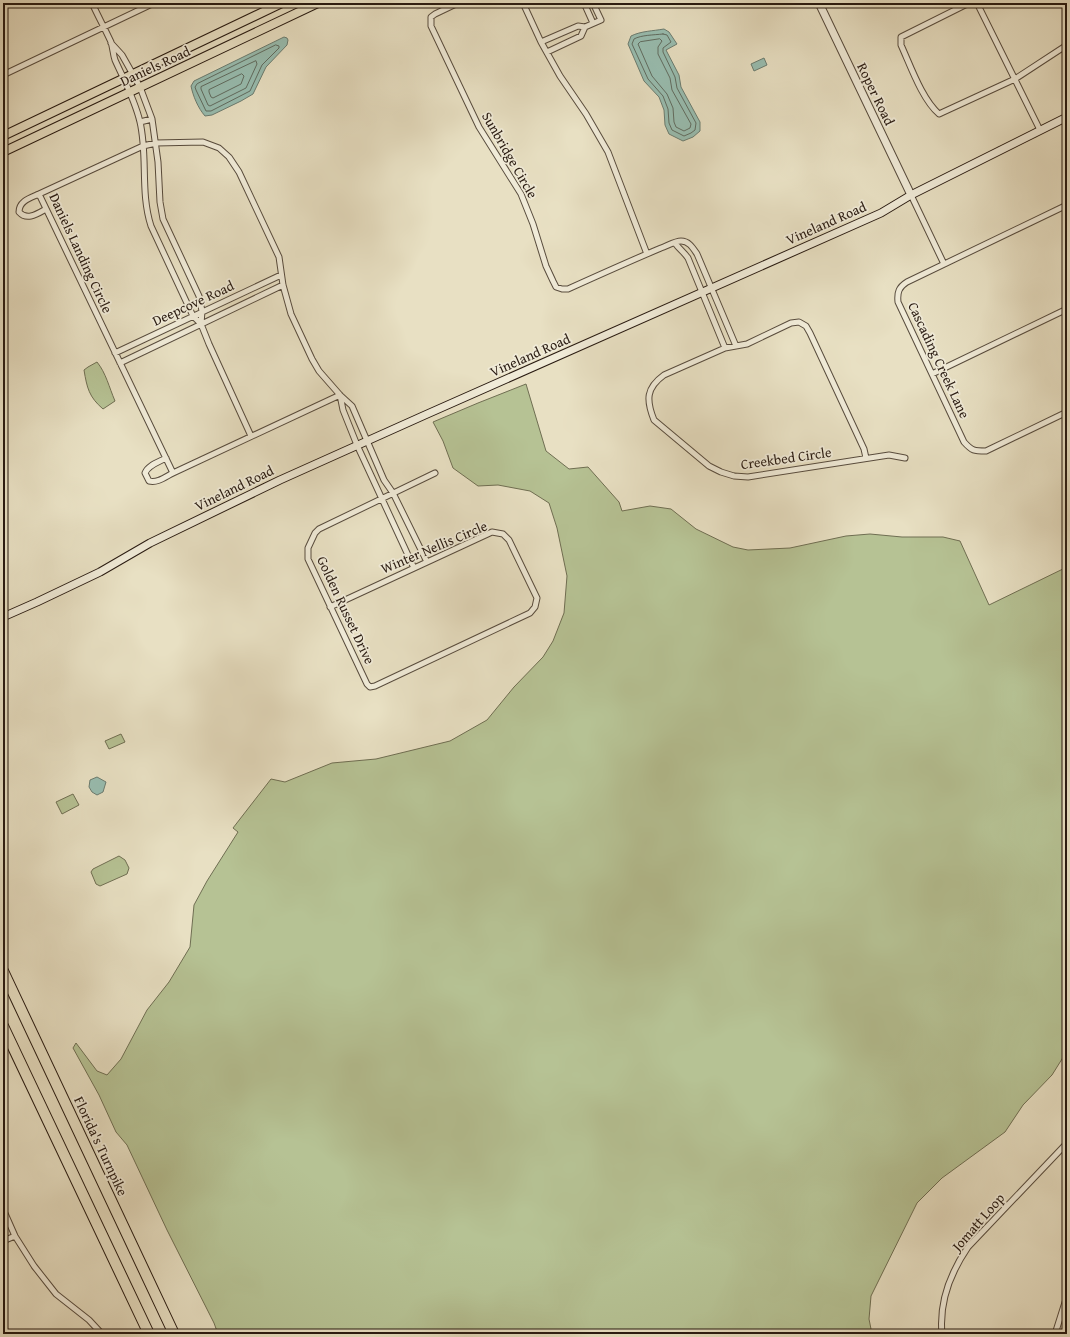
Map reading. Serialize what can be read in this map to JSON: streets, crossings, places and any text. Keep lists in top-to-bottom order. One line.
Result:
{"streets":{"highway":["Florida's Turnpike"],"main road":["Daniels Road","Roper Road","Vineland Road"],"street":["Sunbridge Circle","Daniels Landing Circle","Deepcove Road","Cascading Creek Lane","Creekbed Circle","Winter Nellis Circle","Golden Russet Drive","Jomatt Loop"]},"crossings":[["Roper Road","Vineland Road"],["Vineland Road","Daniels Landing Circle"],["Daniels Landing Circle","Deepcove Road"],["Daniels Landing Circle","Winter Nellis Circle"],["Daniels Landing Circle","Golden Russet Drive"],["Winter Nellis Circle","Golden Russet Drive"]]}
